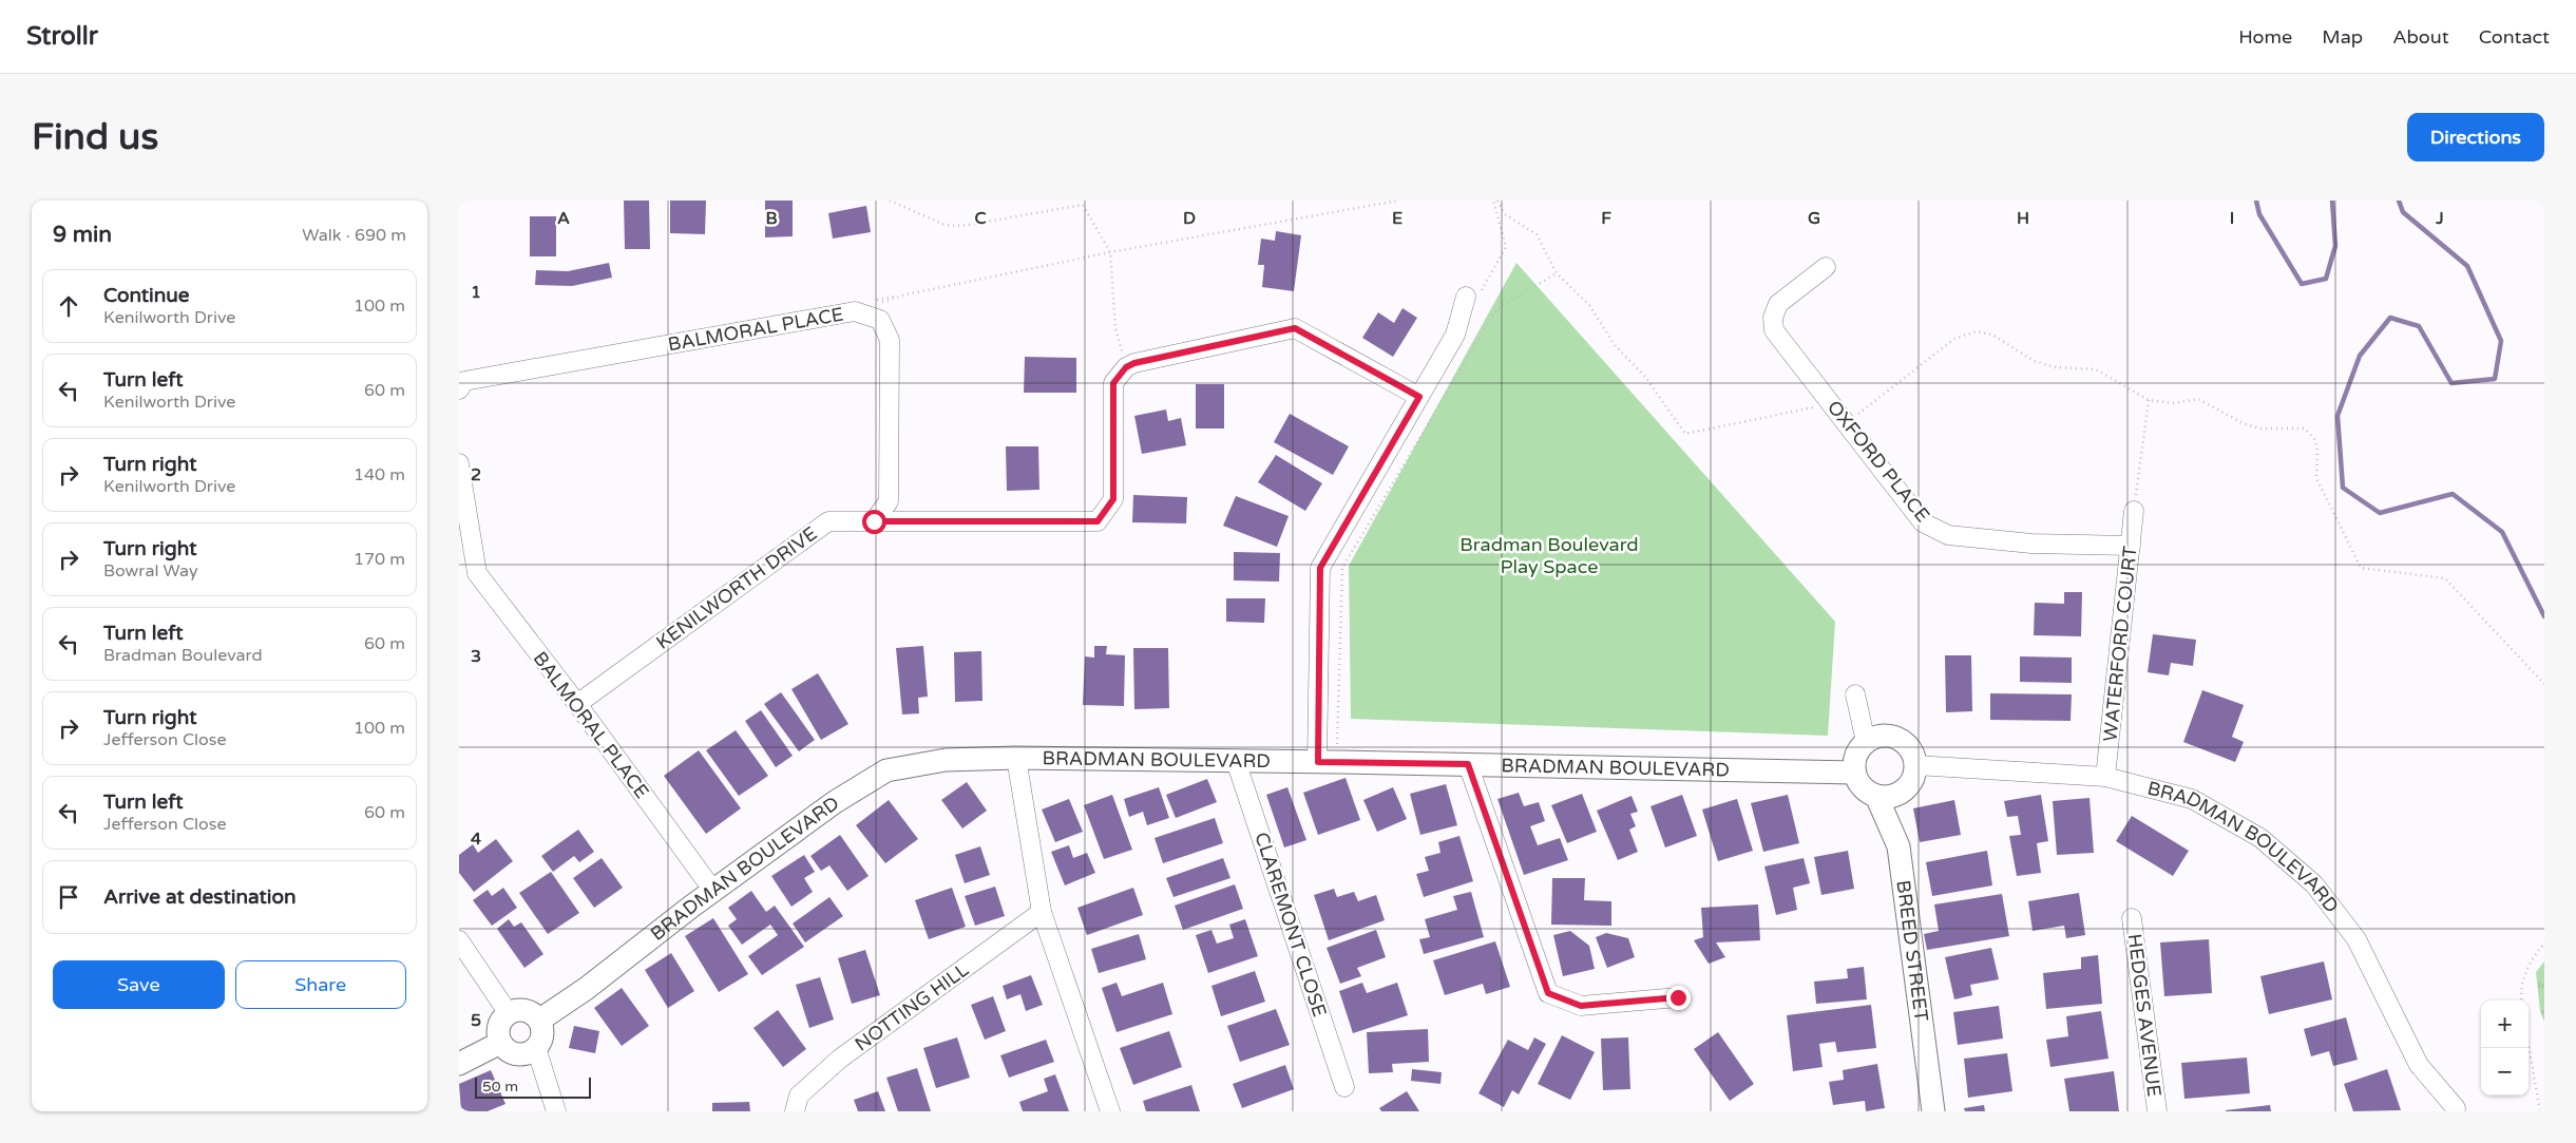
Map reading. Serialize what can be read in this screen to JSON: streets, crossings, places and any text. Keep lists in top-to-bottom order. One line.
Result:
{"streets":{"street":["BALMORAL PLACE","OXFORD PLACE","KENILWORTH DRIVE","WATERFORD COURT","BRADMAN BOULEVARD","CLAREMONT CLOSE","BREED STREET","NOTTING HILL","HEDGES AVENUE"]},"crossings":[["BALMORAL PLACE","KENILWORTH DRIVE"],["BALMORAL PLACE","BRADMAN BOULEVARD"],["OXFORD PLACE","WATERFORD COURT"],["WATERFORD COURT","BRADMAN BOULEVARD"],["BRADMAN BOULEVARD","CLAREMONT CLOSE"],["BRADMAN BOULEVARD","BREED STREET"]],"parks":["Bradman Boulevard Play Space"],"scale_bar":"50 m","page":{"header":"Strollr","nav":["Home","Map","About","Contact"],"buttons":["Directions",["Save","Share"]],"title":"Find us","heading":["9 min","Walk · 690 m"],"list":[["Continue","Kenilworth Drive","100 m"],["Turn left","Kenilworth Drive","60 m"],["Turn right","Kenilworth Drive","140 m"],["Turn right","Bowral Way","170 m"],["Turn left","Bradman Boulevard","60 m"],["Turn right","Jefferson Close","100 m"],["Turn left","Jefferson Close","60 m"],"Arrive at destination"],"map_buttons":["+","−"],"scale":"50 m"},"grid":{"columns":["A","B","C","D","E","F","G","H","I","J"],"rows":["1","2","3","4","5"]}}
